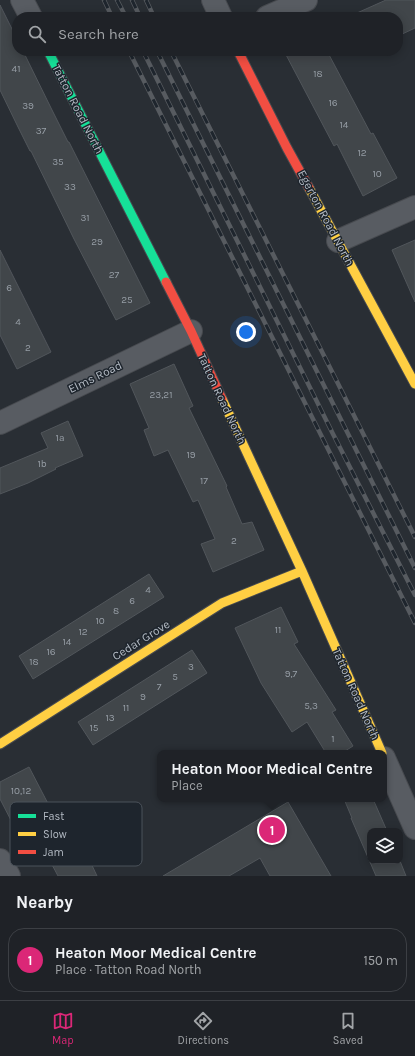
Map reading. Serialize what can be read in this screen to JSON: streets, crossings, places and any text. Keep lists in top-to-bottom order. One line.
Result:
{"streets":{"street":["Tatton Road North","Egerton Road North","Elms Road","Cedar Grove"]},"crossings":[["Tatton Road North","Elms Road"],["Tatton Road North","Cedar Grove"]],"house_numbers":["41","18","16","39","14","37","12","35","10","33","31","29","27","6","25","4","2","23,21","1a","19","1b","17","2","4","6","8","10","11","12","14","16","18","3","9,7","5","7","9","5,3","11","13","15","1","10,12"],"legend":["Fast","Slow","Jam"],"page":{"search":"Search here","popup":["Heaton Moor Medical Centre","Place"],"pins":"1","heading":"Nearby","list":[{"mark":"1","name":"Heaton Moor Medical Centre","note":"Place · Tatton Road North","value":"150 m"}],"nav":["Map","Directions","Saved"]}}
